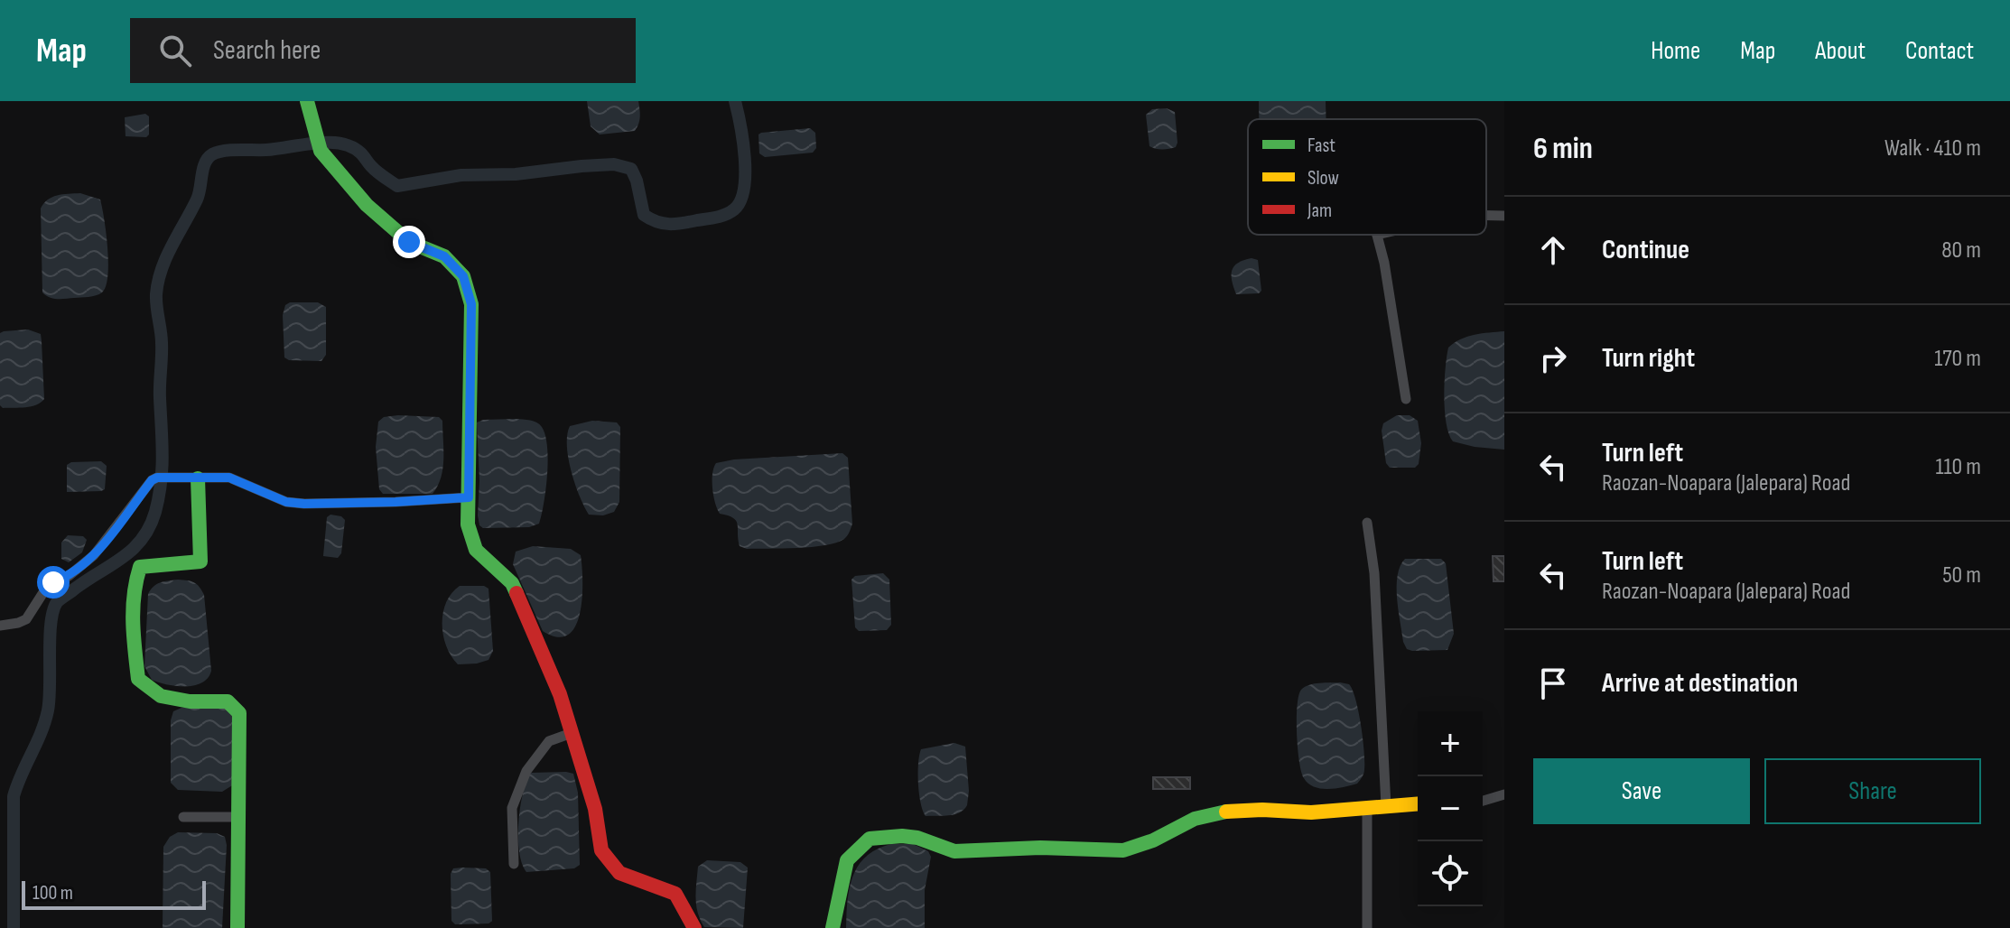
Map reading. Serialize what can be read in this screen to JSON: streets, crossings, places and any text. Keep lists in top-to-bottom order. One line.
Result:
{"legend":["Fast","Slow","Jam"],"scale_bar":"100 m","page":{"header":"Map","search":"Search here","nav":["Home","Map","About","Contact"],"heading":["6 min","Walk · 410 m"],"list":[["Continue","80 m"],["Turn right","170 m"],["Turn left","Raozan-Noapara (Jalepara) Road","110 m"],["Turn left","Raozan-Noapara (Jalepara) Road","50 m"],"Arrive at destination"],"map_buttons":["+","−"],"buttons":["Save","Share"],"scale":"100 m"}}
